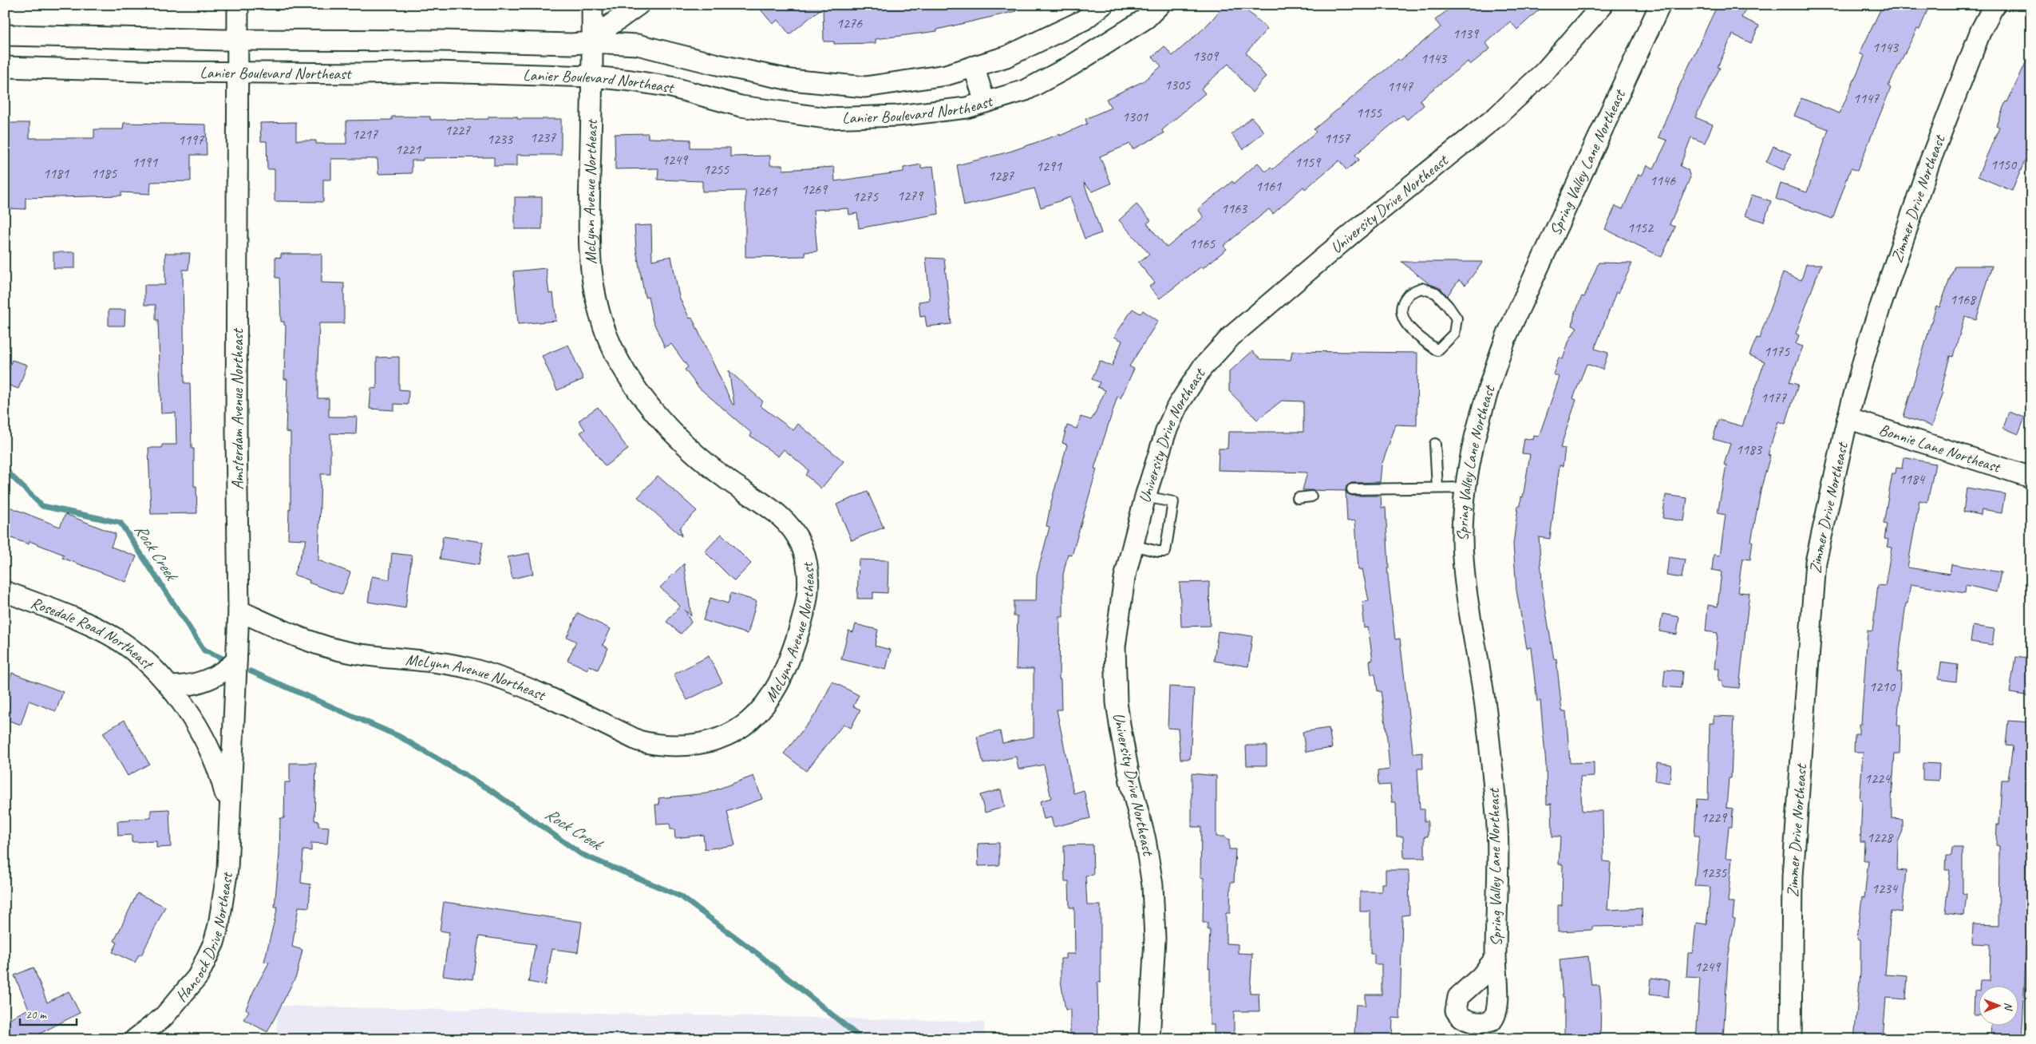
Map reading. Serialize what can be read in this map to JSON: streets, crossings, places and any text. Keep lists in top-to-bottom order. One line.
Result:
{"streets":{"street":["Lanier Boulevard Northeast","Spring Valley Lane Northeast","McLynn Avenue Northeast","Zimmer Drive Northeast","University Drive Northeast","Amsterdam Avenue Northeast","Bonnie Lane Northeast","Rosedale Road Northeast","Hancock Drive Northeast"]},"crossings":[["Lanier Boulevard Northeast","McLynn Avenue Northeast"],["Lanier Boulevard Northeast","Amsterdam Avenue Northeast"],["McLynn Avenue Northeast","Amsterdam Avenue Northeast"],["Zimmer Drive Northeast","Bonnie Lane Northeast"],["Amsterdam Avenue Northeast","Rosedale Road Northeast"],["Amsterdam Avenue Northeast","Hancock Drive Northeast"],["Rosedale Road Northeast","Hancock Drive Northeast"]],"water":["Rock Creek"],"house_numbers":["1276","1139","1143","1309","1143","1305","1147","1147","1155","1301","1227","1217","1237","1157","1233","1197","1221","1249","1191","1159","1150","1291","1255","1181","1185","1287","1146","1161","1269","1261","1279","1275","1163","1152","1165","1168","1175","1177","1183","1184","1210","1224","1229","1228","1235","1234","1249"],"scale_bar":"20 m","north":"right"}
